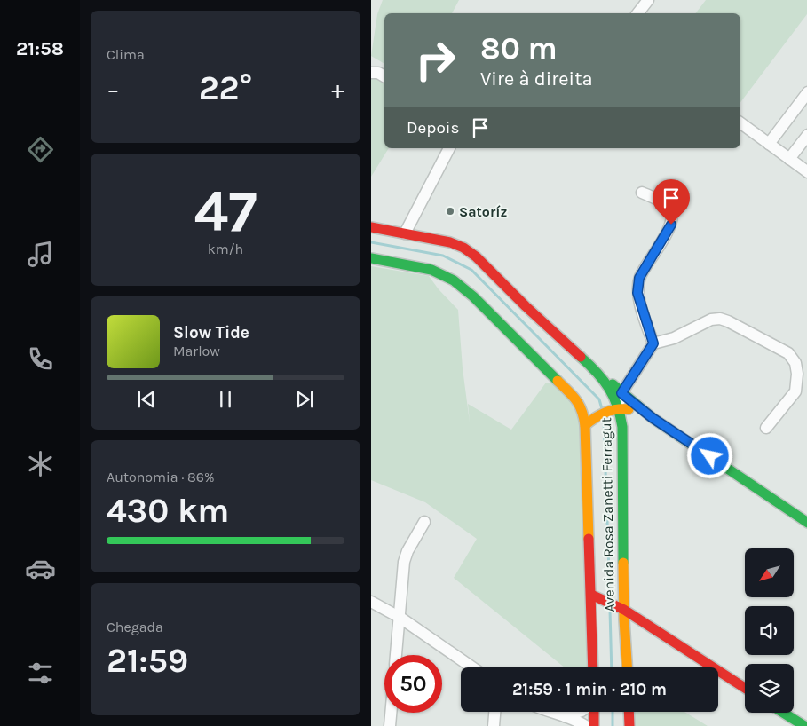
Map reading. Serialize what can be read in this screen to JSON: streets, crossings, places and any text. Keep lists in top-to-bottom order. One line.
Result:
{"streets":{"main road":["Avenida Rosa Zanetti Ferragut"]},"places":["Satoríz"],"north":"bottom left","page":{"tabs":"21:58","tile":["Clima",["47","km/h"],["Autonomia · 86%","430 km"],["Chegada","21:59"]],"turn":["80 m","Vire à direita"],"heat":["−","22°","+"],"then":"Depois","song":["Slow Tide","Marlow"],"limit":"50","trip":"21:59 · 1 min · 210 m"}}
